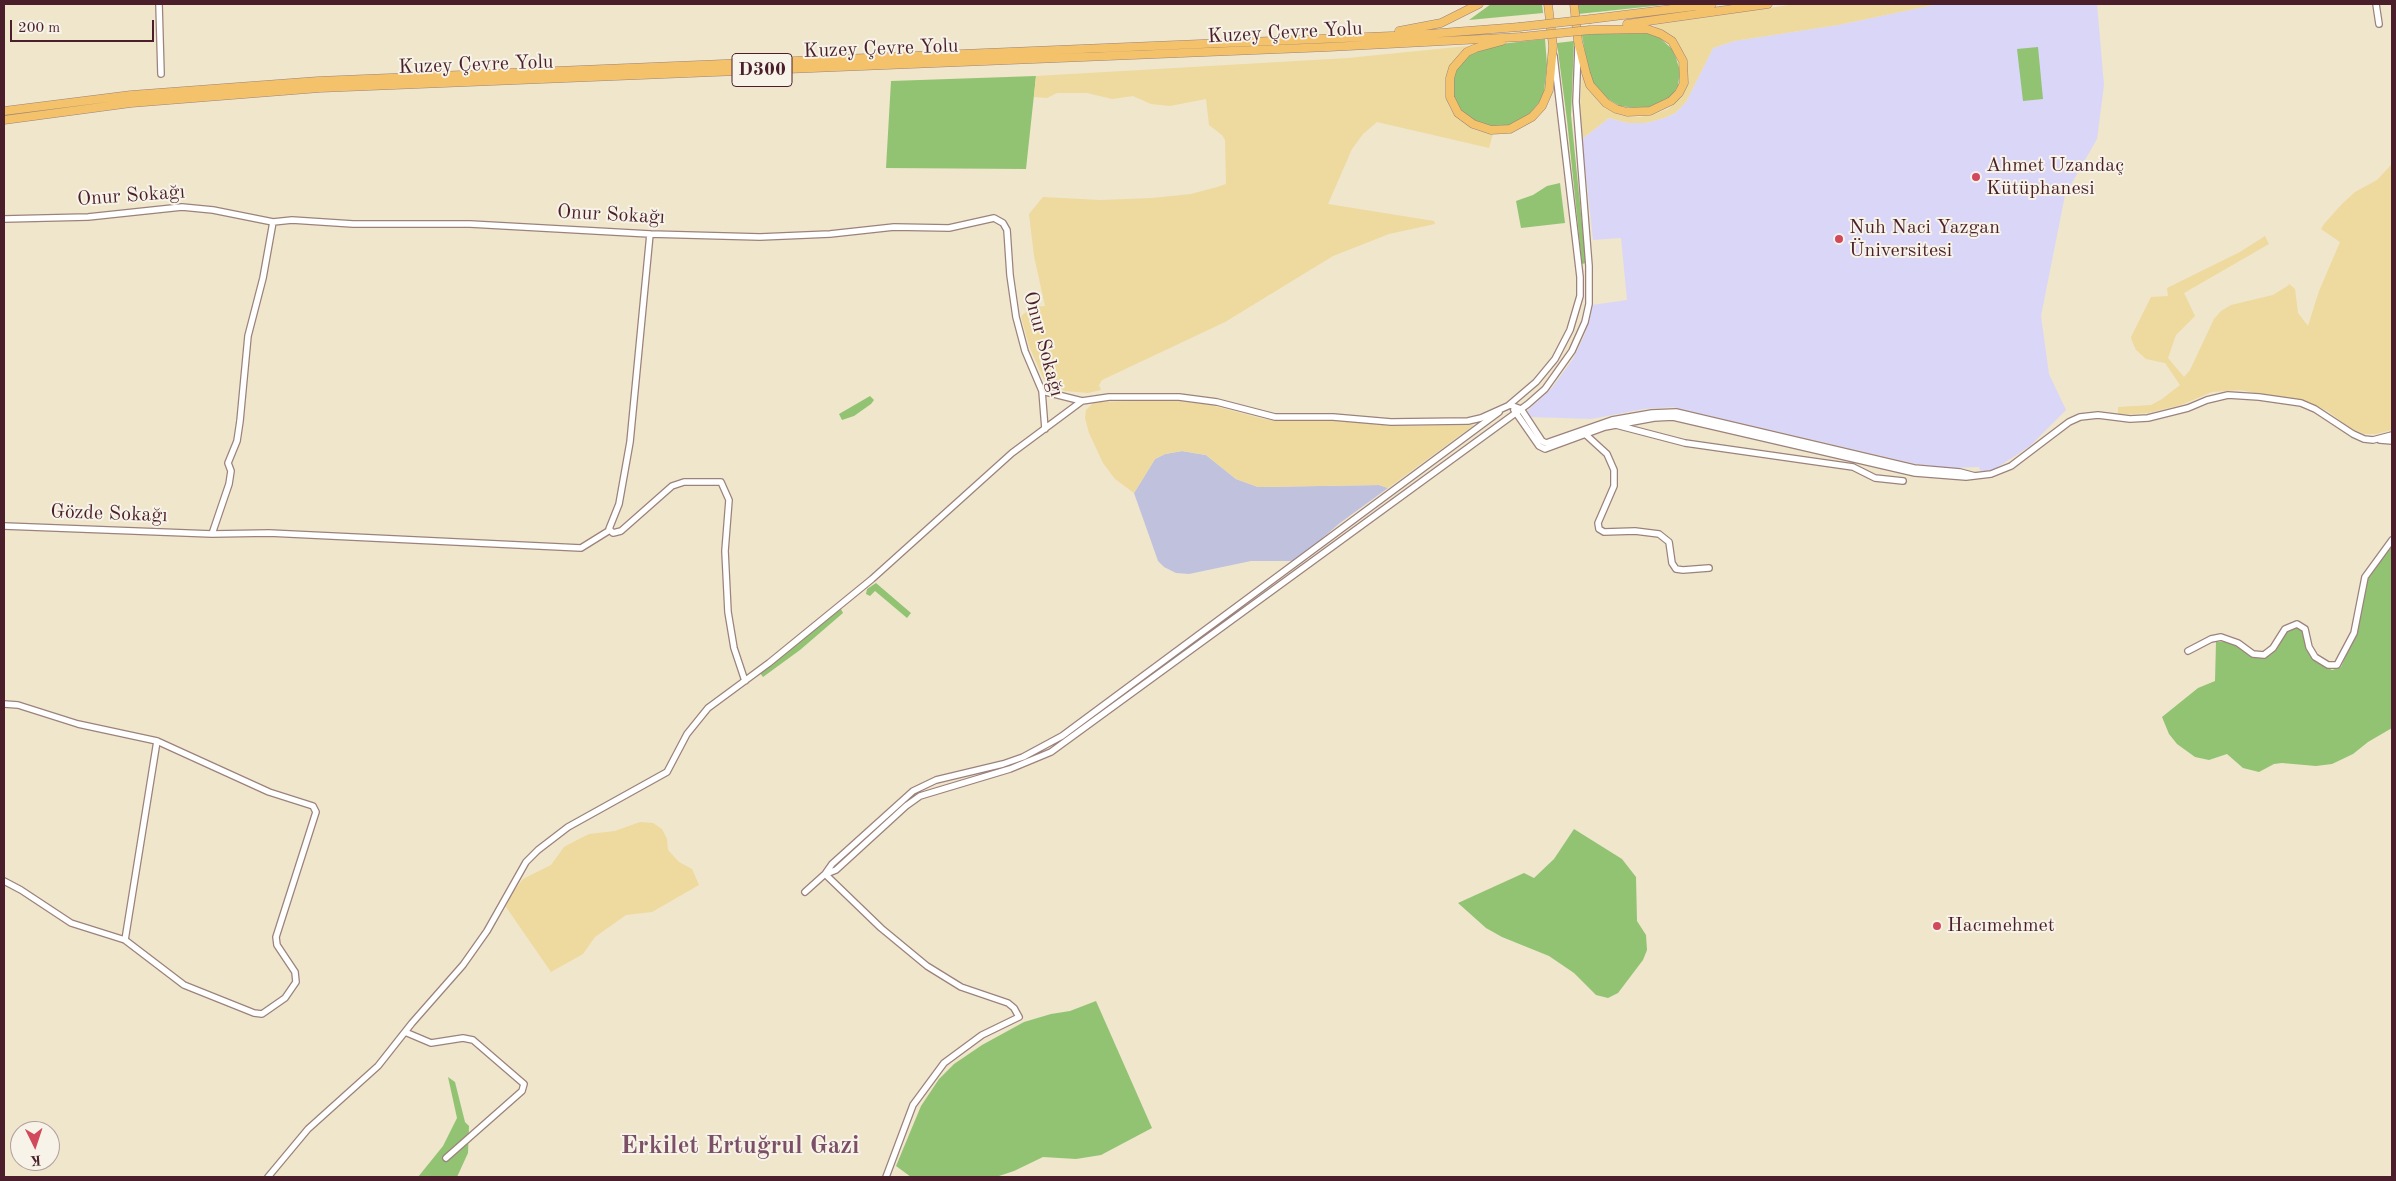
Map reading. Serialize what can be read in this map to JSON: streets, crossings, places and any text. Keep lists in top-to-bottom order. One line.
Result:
{"streets":{"highway":["Kuzey Çevre Yolu","D300"],"street":["Onur Sokağı","Gözde Sokağı"]},"crossings":[["Kuzey Çevre Yolu","D300"]],"districts":["Erkilet Ertuğrul Gazi"],"places":["Ahmet Uzandaç Kütüphanesi","Nuh Naci Yazgan Üniversitesi","Hacımehmet"],"scale_bar":"200 m","north":"bottom"}
